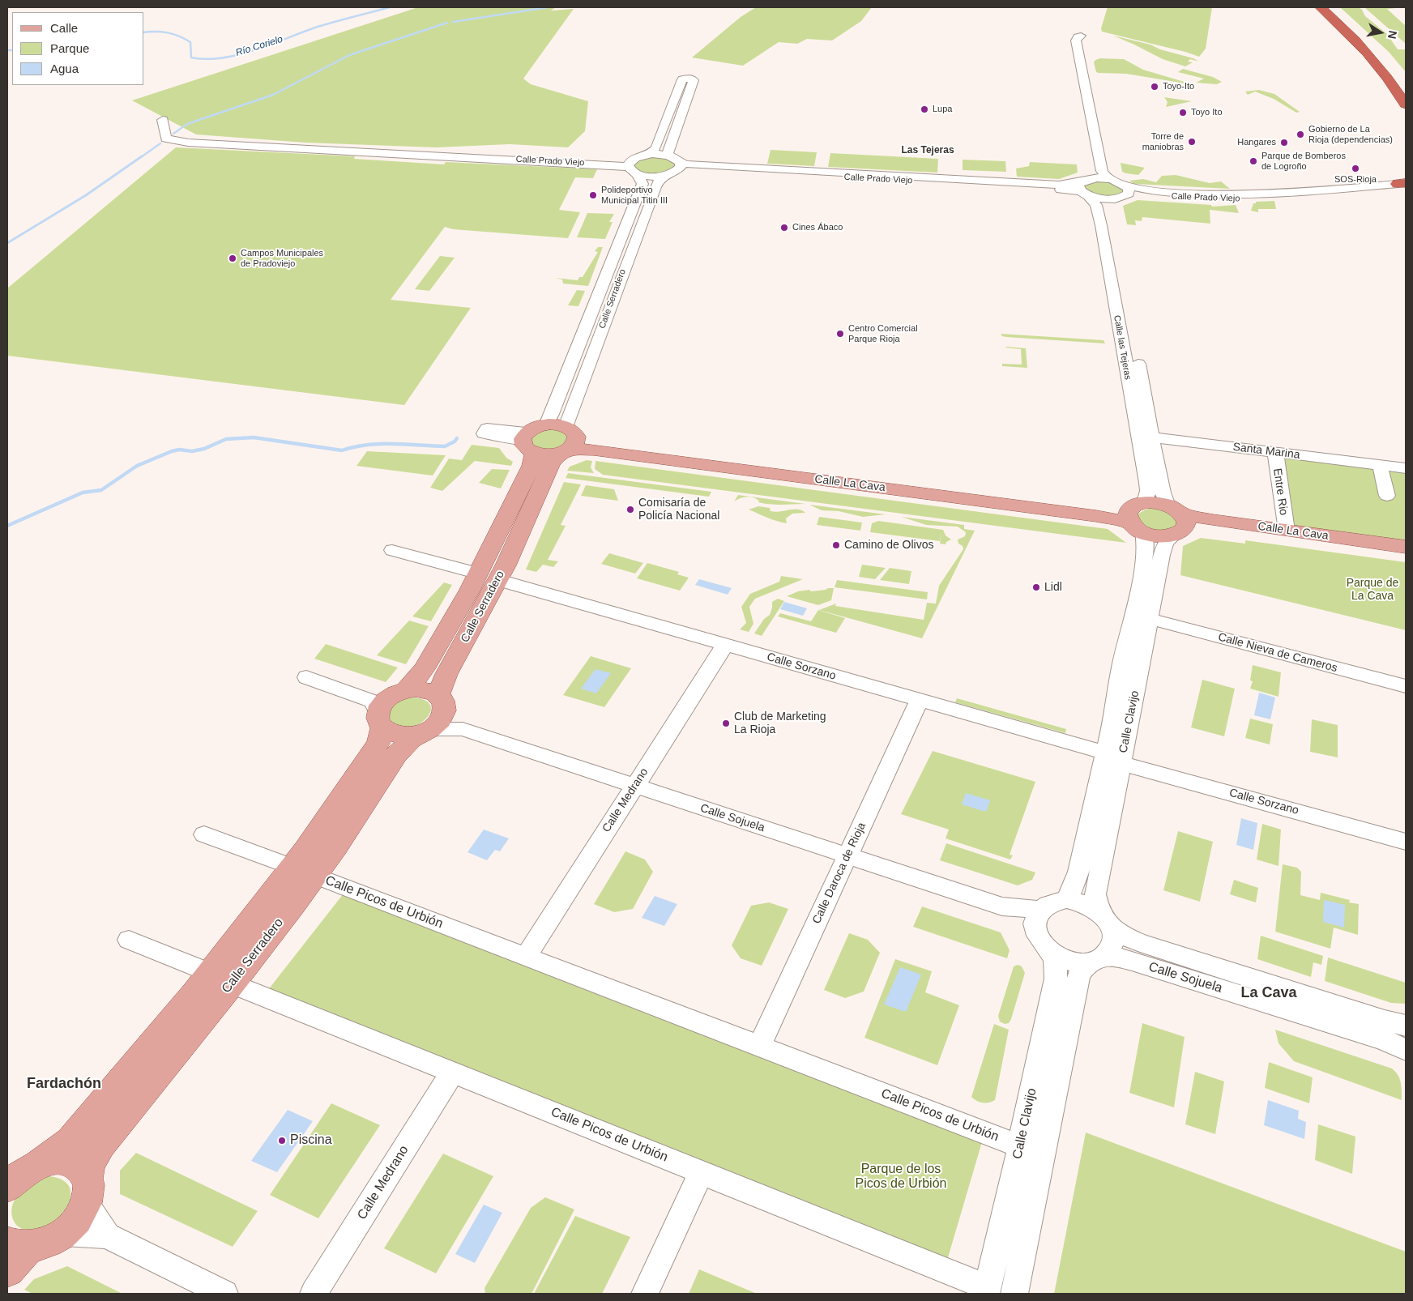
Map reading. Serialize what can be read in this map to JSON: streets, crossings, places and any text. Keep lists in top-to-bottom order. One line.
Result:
{"streets":{"main road":["Calle Serradero","Calle La Cava"],"street":["Calle Prado Viejo","Calle las Tejeras","Santa Marina","Entre Rio","Calle Nieva de Cameros","Calle Sorzano","Calle Clavijo","Calle Medrano","Calle Sojuela","Calle Daroca de Rioja","Calle Picos de Urbión"]},"crossings":[["Calle Prado Viejo","Calle Serradero"],["Calle Prado Viejo","Calle las Tejeras"],["Calle Serradero","Calle La Cava"],["Calle Serradero","Calle Sorzano"],["Calle Serradero","Calle Sojuela"],["Calle Serradero","Calle Picos de Urbión"],["Calle las Tejeras","Santa Marina"],["Calle las Tejeras","Calle La Cava"],["Calle las Tejeras","Calle Clavijo"],["Santa Marina","Entre Rio"],["Calle La Cava","Entre Rio"],["Calle La Cava","Calle Clavijo"],["Calle Nieva de Cameros","Calle Clavijo"],["Calle Sorzano","Calle Clavijo"],["Calle Sorzano","Calle Medrano"],["Calle Sorzano","Calle Daroca de Rioja"],["Calle Clavijo","Calle Sojuela"],["Calle Clavijo","Calle Picos de Urbión"],["Calle Medrano","Calle Sojuela"],["Calle Medrano","Calle Picos de Urbión"],["Calle Sojuela","Calle Daroca de Rioja"],["Calle Daroca de Rioja","Calle Picos de Urbión"]],"districts":["Las Tejeras","La Cava","Fardachón"],"water":["Río Corielo"],"parks":["Parque de La Cava","Parque de los Picos de Urbión"],"places":["Toyo-Ito","Lupa","Toyo Ito","Gobierno de La Rioja (dependencias)","Torre de maniobras","Hangares","Parque de Bomberos de Logroño","SOS-Rioja","Polideportivo Municipal Titin III","Cines Ábaco","Campos Municipales de Pradoviejo","Centro Comercial Parque Rioja","Comisaría de Policía Nacional","Camino de Olivos","Lidl","Club de Marketing La Rioja","Piscina"],"legend":["Calle","Parque","Agua"],"north":"right"}
